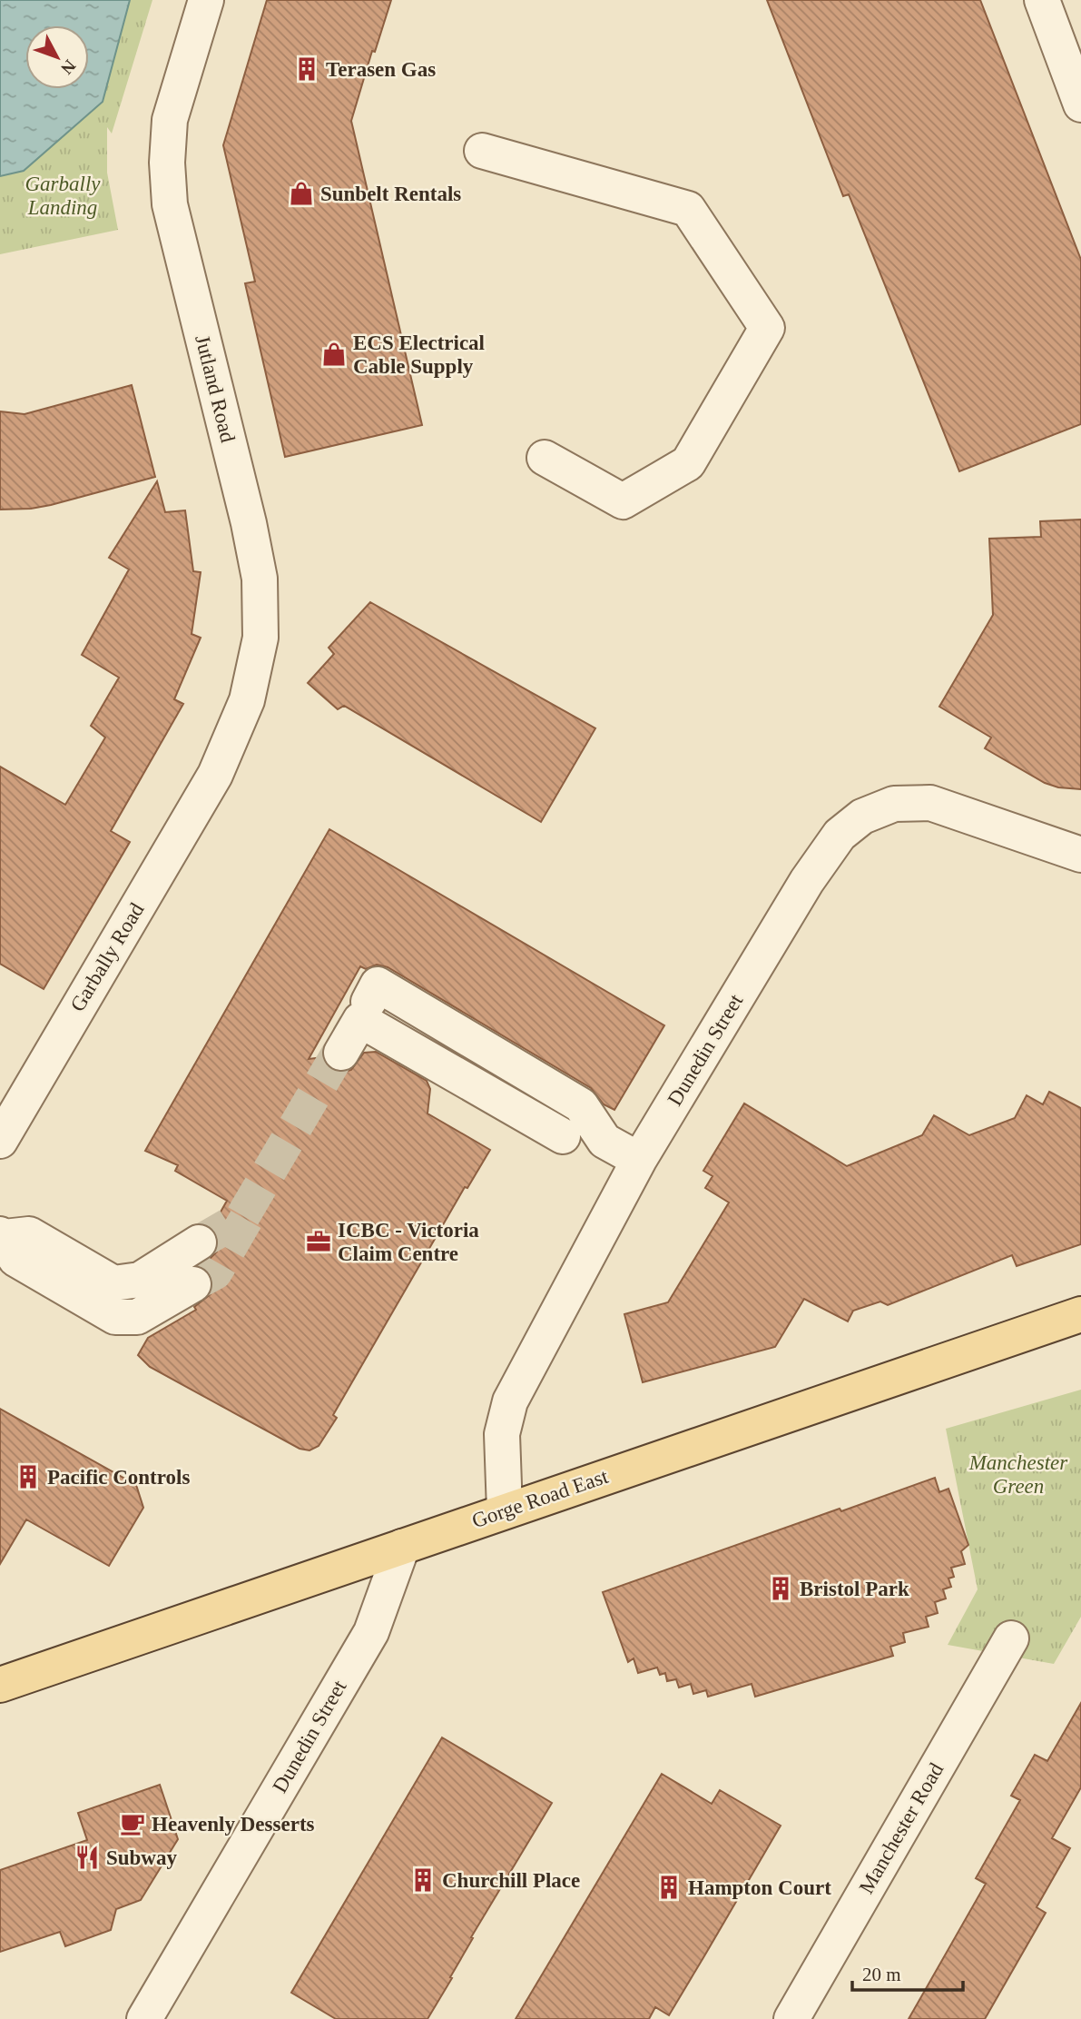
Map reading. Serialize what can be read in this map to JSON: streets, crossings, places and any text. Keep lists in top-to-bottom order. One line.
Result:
{"streets":{"main road":["Gorge Road East"],"street":["Jutland Road","Garbally Road","Dunedin Street","Manchester Road"]},"crossings":[["Jutland Road","Garbally Road"],["Dunedin Street","Gorge Road East"]],"parks":["Garbally Landing","Manchester Green"],"places":{"building":["Terasen Gas","Pacific Controls","Bristol Park","Churchill Place","Hampton Court"],"shop":["Sunbelt Rentals","ECS Electrical Cable Supply"],"office":["ICBC - Victoria Claim Centre"],"cafe":["Heavenly Desserts"],"restaurant":["Subway"]},"scale_bar":"20 m","north":"bottom right"}
